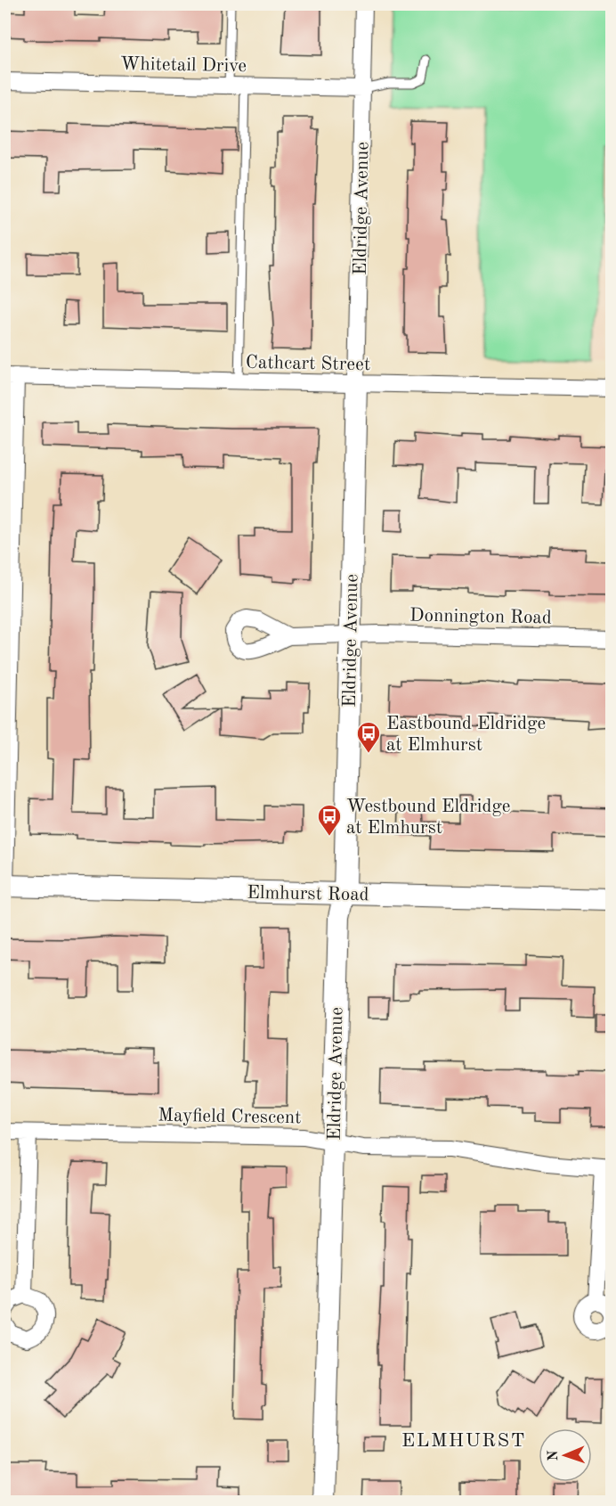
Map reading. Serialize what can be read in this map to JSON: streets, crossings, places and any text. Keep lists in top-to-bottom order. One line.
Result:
{"streets":{"street":["Whitetail Drive","Eldridge Avenue","Cathcart Street","Donnington Road","Elmhurst Road","Mayfield Crescent"]},"crossings":[["Whitetail Drive","Eldridge Avenue"],["Eldridge Avenue","Cathcart Street"],["Eldridge Avenue","Donnington Road"],["Eldridge Avenue","Elmhurst Road"],["Eldridge Avenue","Mayfield Crescent"]],"districts":["ELMHURST"],"places":{"bus stop":["Eastbound Eldridge at Elmhurst","Westbound Eldridge at Elmhurst"]},"north":"left"}
